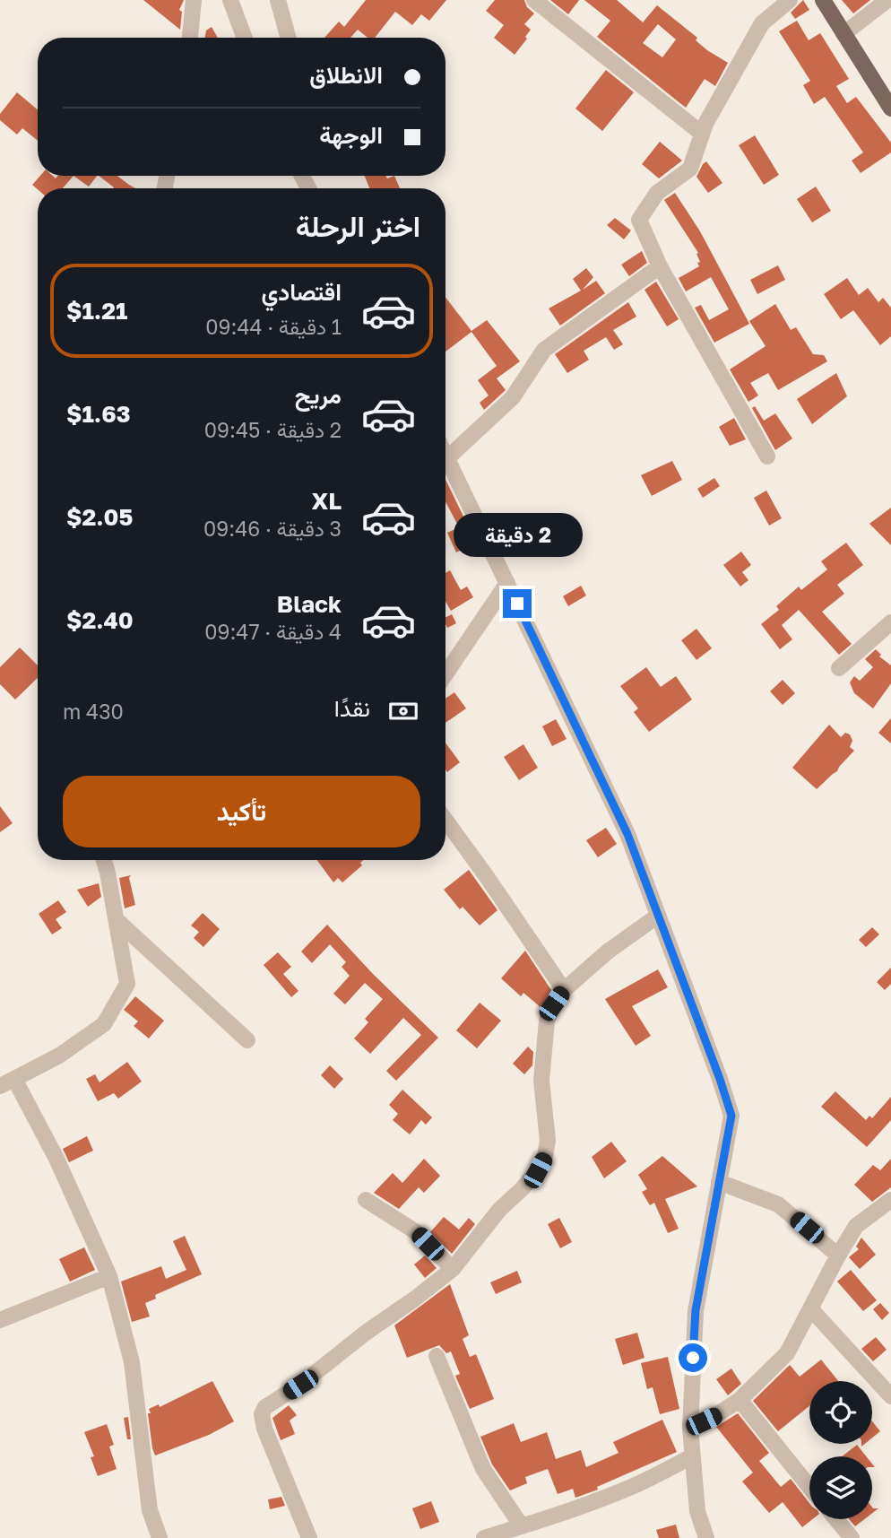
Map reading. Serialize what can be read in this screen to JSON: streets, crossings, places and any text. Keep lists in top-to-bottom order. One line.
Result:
{"page":{"banner":["الانطلاق","الوجهة"],"heading":"اختر الرحلة","list":[{"name":"اقتصادي","note":"1 دقيقة · 09:44","value":"$1.21"},{"name":"مريح","note":"2 دقيقة · 09:45","value":"$1.63"},{"name":"XL","note":"3 دقيقة · 09:46","value":"$2.05"},{"name":"Black","note":"4 دقيقة · 09:47","value":"$2.40"}],"bubble":"2 دقيقة","pay":["نقدًا","430 m"],"buttons":"تأكيد"}}
